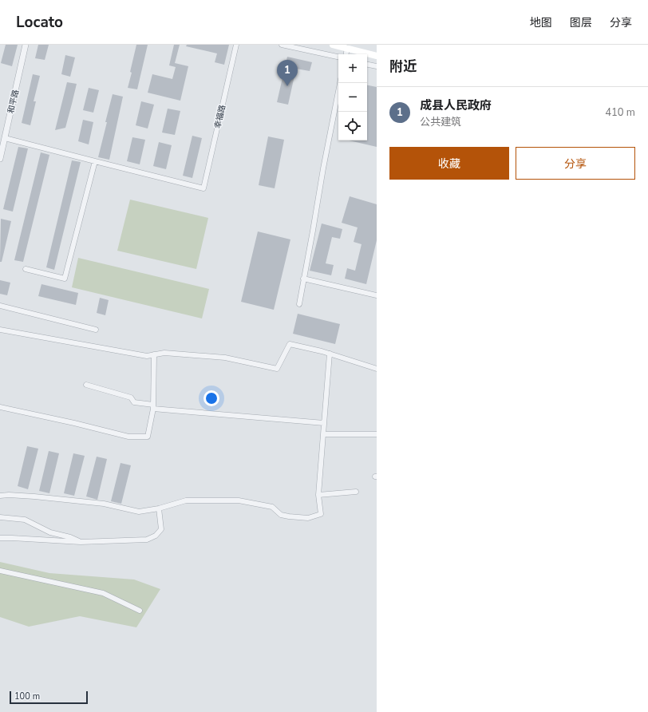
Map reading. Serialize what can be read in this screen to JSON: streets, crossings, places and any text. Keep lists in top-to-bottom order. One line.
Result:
{"streets":{"street":["和平路","幸福路"]},"scale_bar":"100 m","page":{"header":"Locato","nav":["地图","图层","分享"],"heading":"附近","map_buttons":["+","−"],"pins":"1","list":[{"mark":"1","name":"成县人民政府","note":"公共建筑","value":"410 m"}],"buttons":["收藏","分享"],"scale":"100 m"}}
